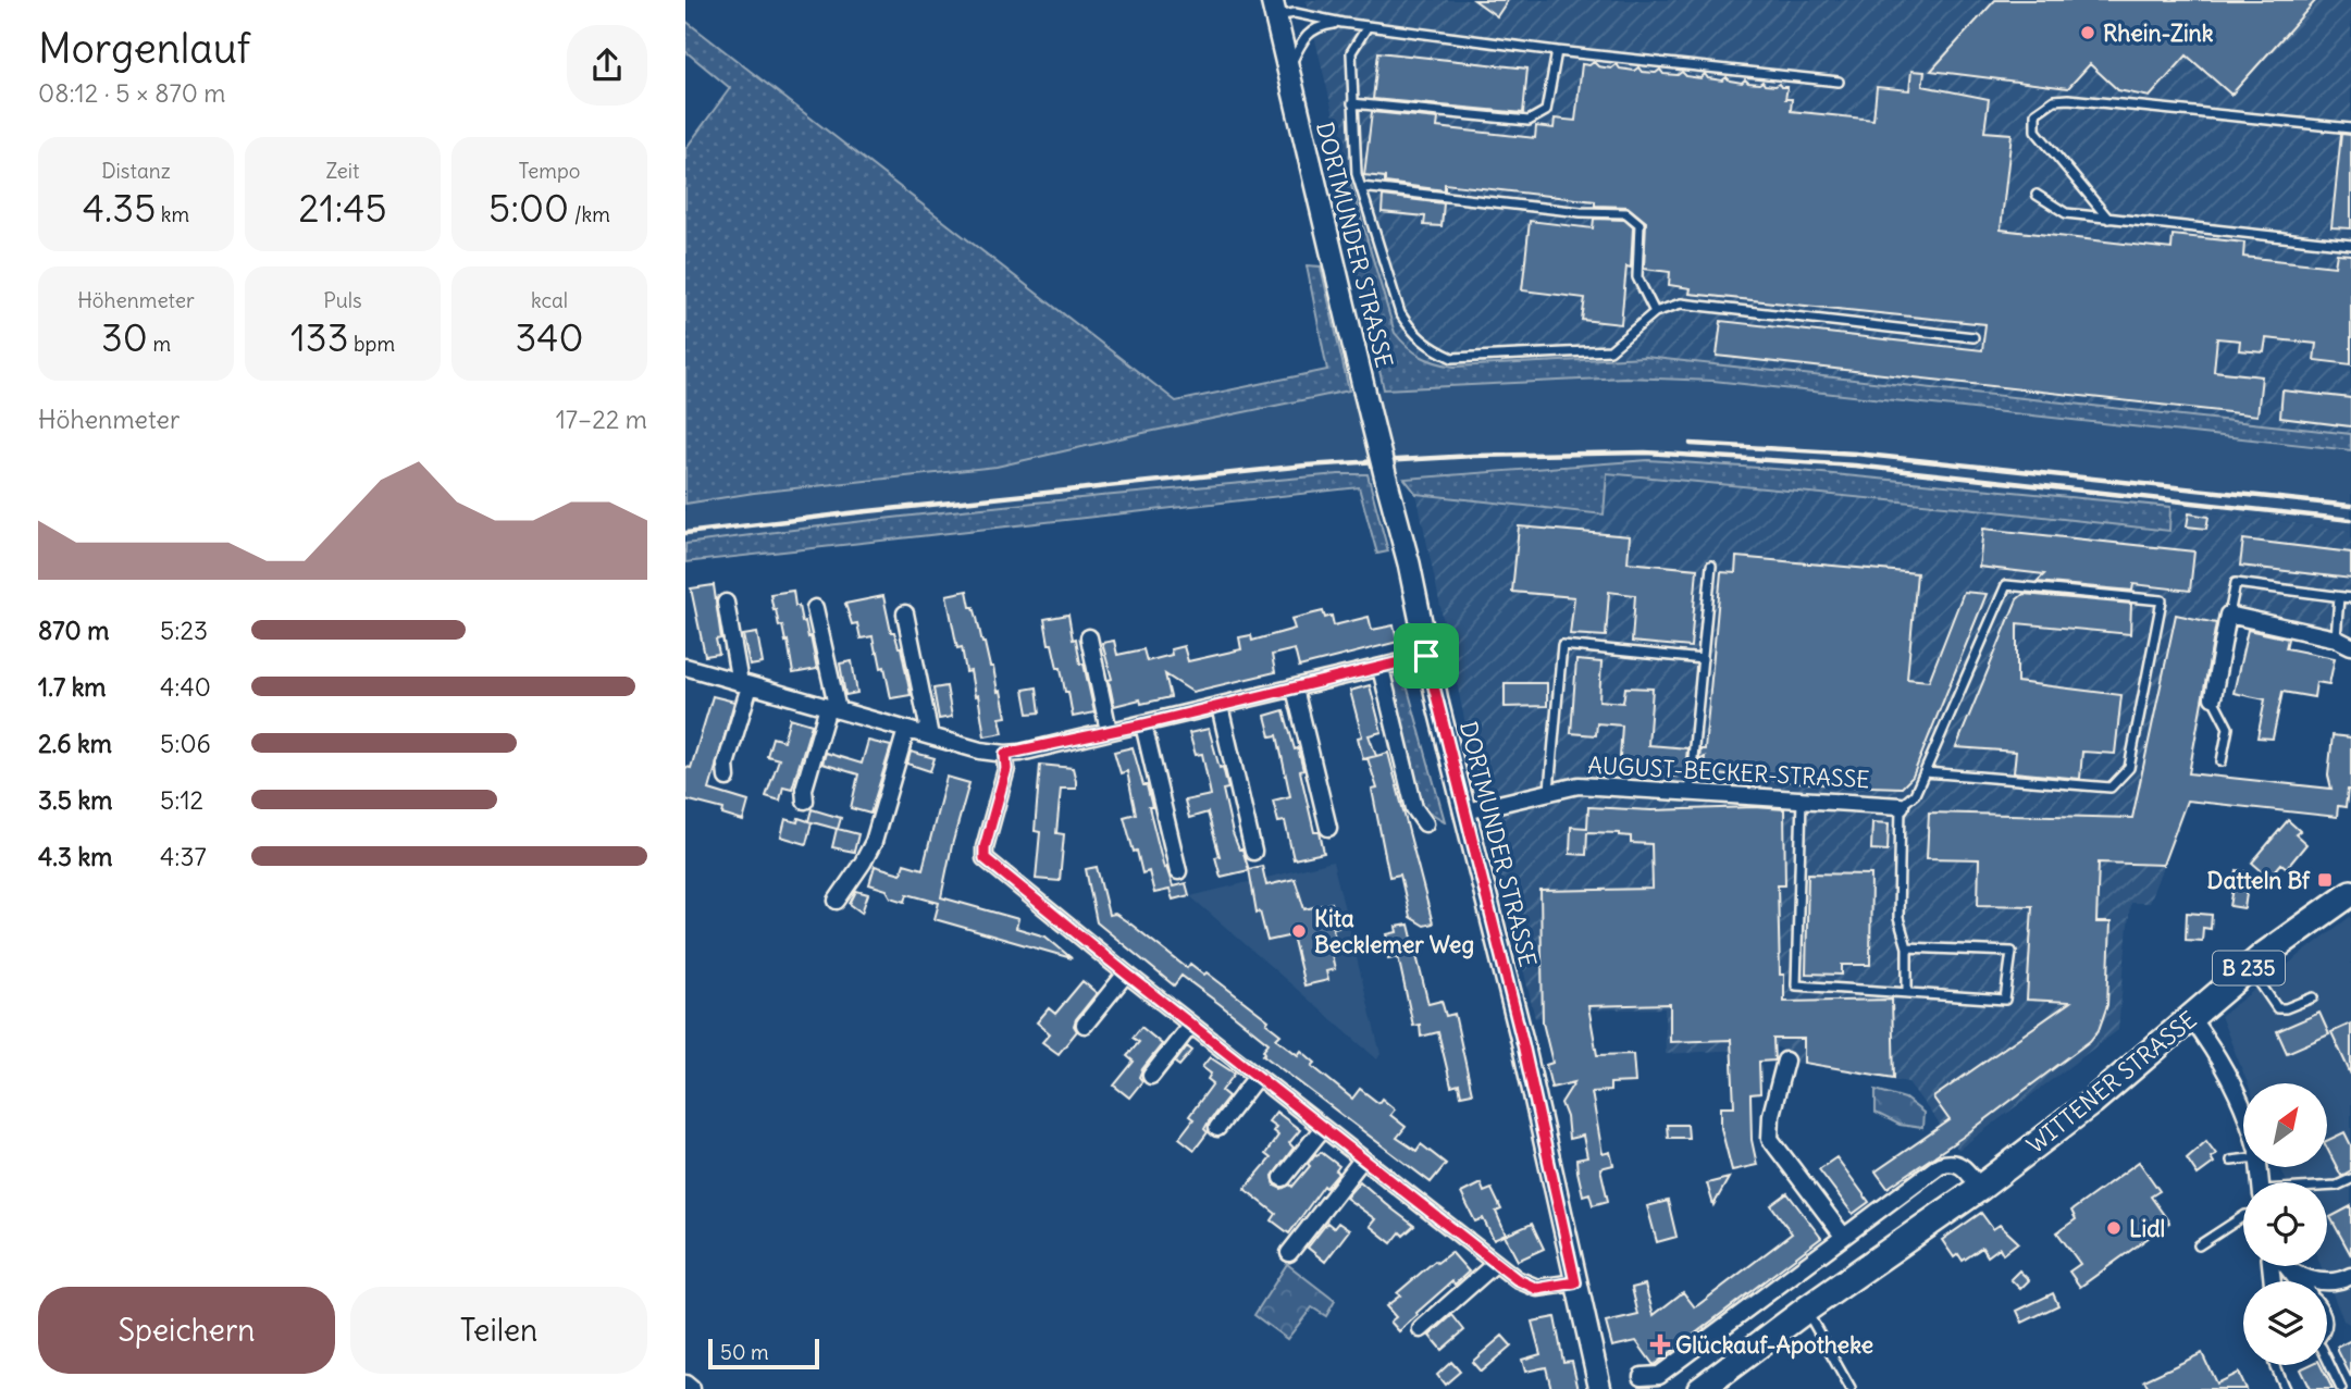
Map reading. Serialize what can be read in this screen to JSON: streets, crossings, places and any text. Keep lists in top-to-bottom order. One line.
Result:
{"streets":{"main road":["DORTMUNDER STRASSE","B 235","WITTENER STRASSE"],"street":["AUGUST-BECKER-STRASSE"]},"crossings":[["DORTMUNDER STRASSE","AUGUST-BECKER-STRASSE"]],"places":{"other":["Rhein-Zink","Kita Becklemer Weg","Lidl"],"transit":["Datteln Bf"],"health":["Glückauf-Apotheke"]},"scale_bar":"50 m","north":"top right","page":{"heading":["Morgenlauf","08:12 · 5 × 870 m"],"stats":[["Distanz","4.35 km"],["Zeit","21:45"],["Tempo","5:00 /km"],["Höhenmeter","30 m"],["Puls","133 bpm"],["kcal","340"]],"chart":["Höhenmeter","17–22 m"],"list":[{"name":"870 m","note":"5:23"},{"name":"1.7 km","note":"4:40"},{"name":"2.6 km","note":"5:06"},{"name":"3.5 km","note":"5:12"},{"name":"4.3 km","note":"4:37"}],"buttons":["Speichern","Teilen"],"scale":"50 m"}}
